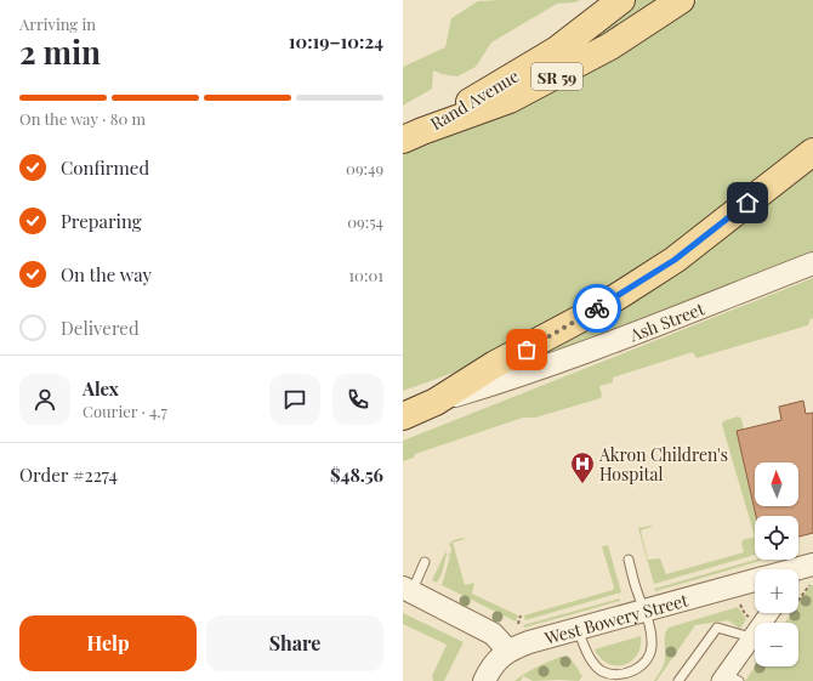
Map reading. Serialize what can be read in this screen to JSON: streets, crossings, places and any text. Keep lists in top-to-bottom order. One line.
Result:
{"streets":{"main road":["SR 59","Rand Avenue"],"street":["Ash Street","West Bowery Street"]},"crossings":[["SR 59","Rand Avenue"]],"places":{"hospital":["Akron Children's Hospital"]},"north":"top","page":{"heading":["2 min","Arriving in","10:19–10:24"],"panel":["Alex","Courier · 4.7","Order #2274","$48.56"],"bar":"On the way · 80 m","list":[["Confirmed","09:49"],["Preparing","09:54"],["On the way","10:01"],"Delivered"],"map_buttons":["+","−"],"buttons":["Help","Share"]}}
